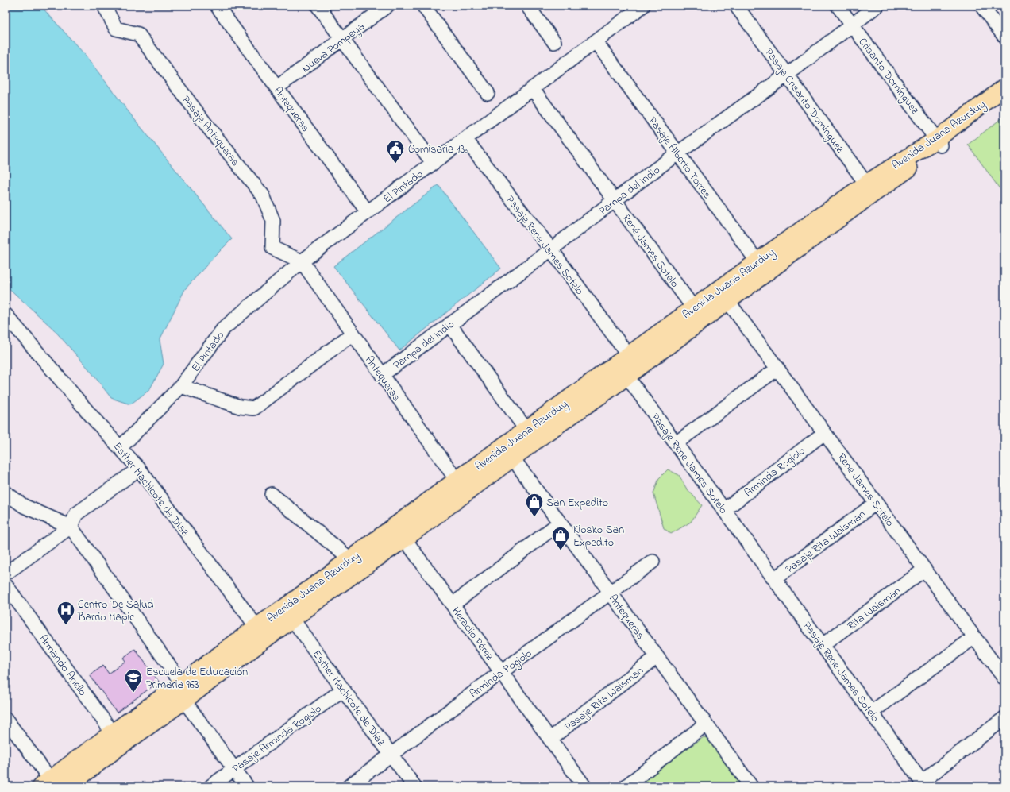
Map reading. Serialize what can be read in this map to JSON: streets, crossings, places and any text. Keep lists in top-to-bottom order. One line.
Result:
{"streets":{"main road":["Avenida Juana Azurduy"],"street":["Nueva Pompeya","Crisanto Domínguez","Pasaje Crisanto Domínguez","Antequeras","Pasaje Antequeras","Pasaje Alberto Torres","El Pintado","Pampa del Indio","Pasaje Rene James Sotelo","René James Sotelo","Arminda Rogiolo","Esther Machicote de Díaz","Rene James Sotelo","Pasaje Rita Waisman","Rita Waisman","Heraclio Pérez","Armando Anello","Pasaje Arminda Rogiolo"]},"crossings":[["Nueva Pompeya","Antequeras"],["Crisanto Domínguez","Avenida Juana Azurduy"],["Crisanto Domínguez","Pampa del Indio"],["Pasaje Crisanto Domínguez","Avenida Juana Azurduy"],["Pasaje Crisanto Domínguez","Pampa del Indio"],["Antequeras","Pasaje Antequeras"],["Antequeras","Avenida Juana Azurduy"],["Antequeras","El Pintado"],["Antequeras","Pampa del Indio"],["Antequeras","Arminda Rogiolo"],["Antequeras","Pasaje Rita Waisman"],["Pasaje Antequeras","El Pintado"],["Avenida Juana Azurduy","Pasaje Alberto Torres"],["Avenida Juana Azurduy","Pasaje Rene James Sotelo"],["Avenida Juana Azurduy","René James Sotelo"],["Avenida Juana Azurduy","Esther Machicote de Díaz"],["Avenida Juana Azurduy","Rene James Sotelo"],["Avenida Juana Azurduy","Heraclio Pérez"],["Avenida Juana Azurduy","Armando Anello"],["Pasaje Alberto Torres","El Pintado"],["Pasaje Alberto Torres","Pampa del Indio"],["El Pintado","Pasaje Rene James Sotelo"],["El Pintado","René James Sotelo"],["El Pintado","Esther Machicote de Díaz"],["Pampa del Indio","Pasaje Rene James Sotelo"],["Pampa del Indio","René James Sotelo"],["Pasaje Rene James Sotelo","Arminda Rogiolo"],["Pasaje Rene James Sotelo","Pasaje Rita Waisman"],["Pasaje Rene James Sotelo","Rita Waisman"],["Arminda Rogiolo","Esther Machicote de Díaz"],["Arminda Rogiolo","Rene James Sotelo"],["Arminda Rogiolo","Heraclio Pérez"],["Esther Machicote de Díaz","Pasaje Arminda Rogiolo"],["Rene James Sotelo","Pasaje Rita Waisman"],["Rene James Sotelo","Rita Waisman"],["Pasaje Rita Waisman","Heraclio Pérez"]],"places":{"public building":["Comisaría 13ª"],"shop":["San Expedito","Kiosko San Expedito"],"hospital":["Centro De Salud Barrio Mapic"],"school or university":["Escuela de Educación Primaria 963"]}}
